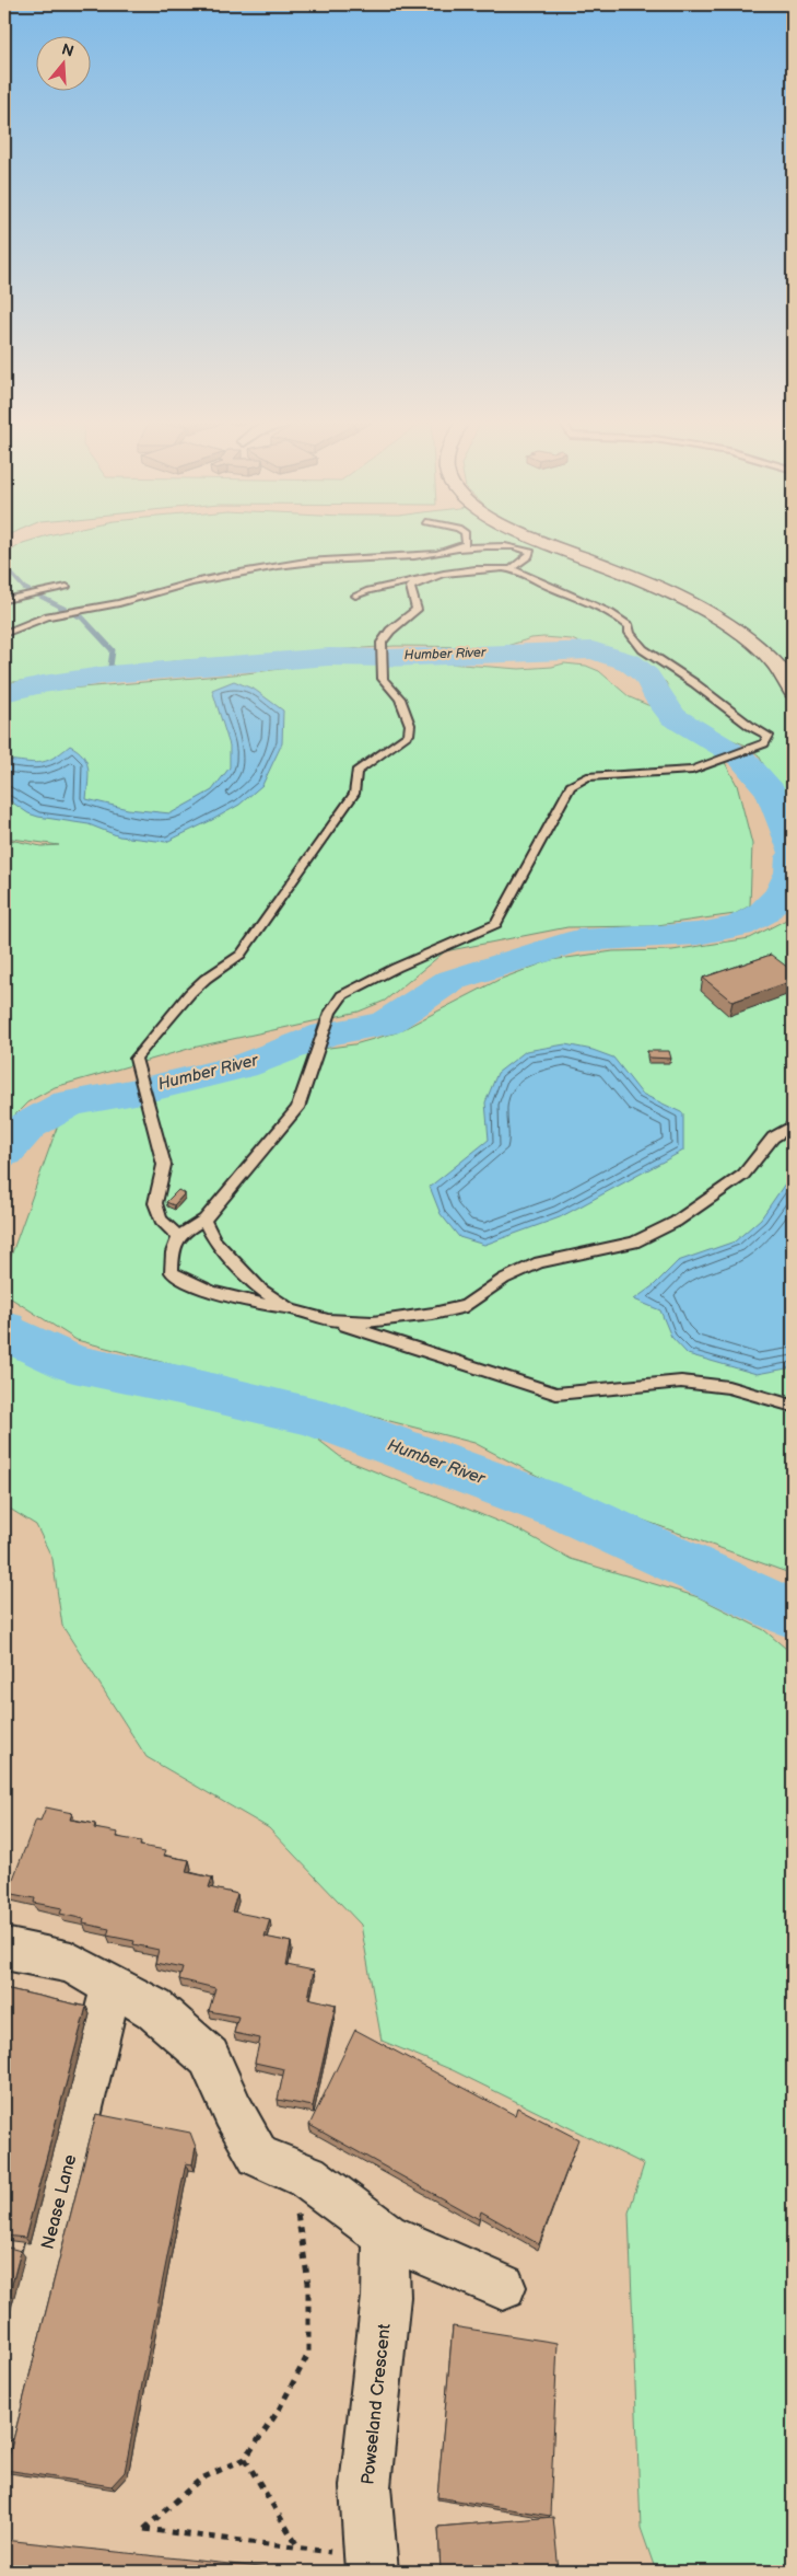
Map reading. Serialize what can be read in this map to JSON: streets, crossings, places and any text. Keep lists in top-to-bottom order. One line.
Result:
{"streets":{"street":["Nease Lane","Powseland Crescent"]},"water":["Humber River"],"north":"top"}
